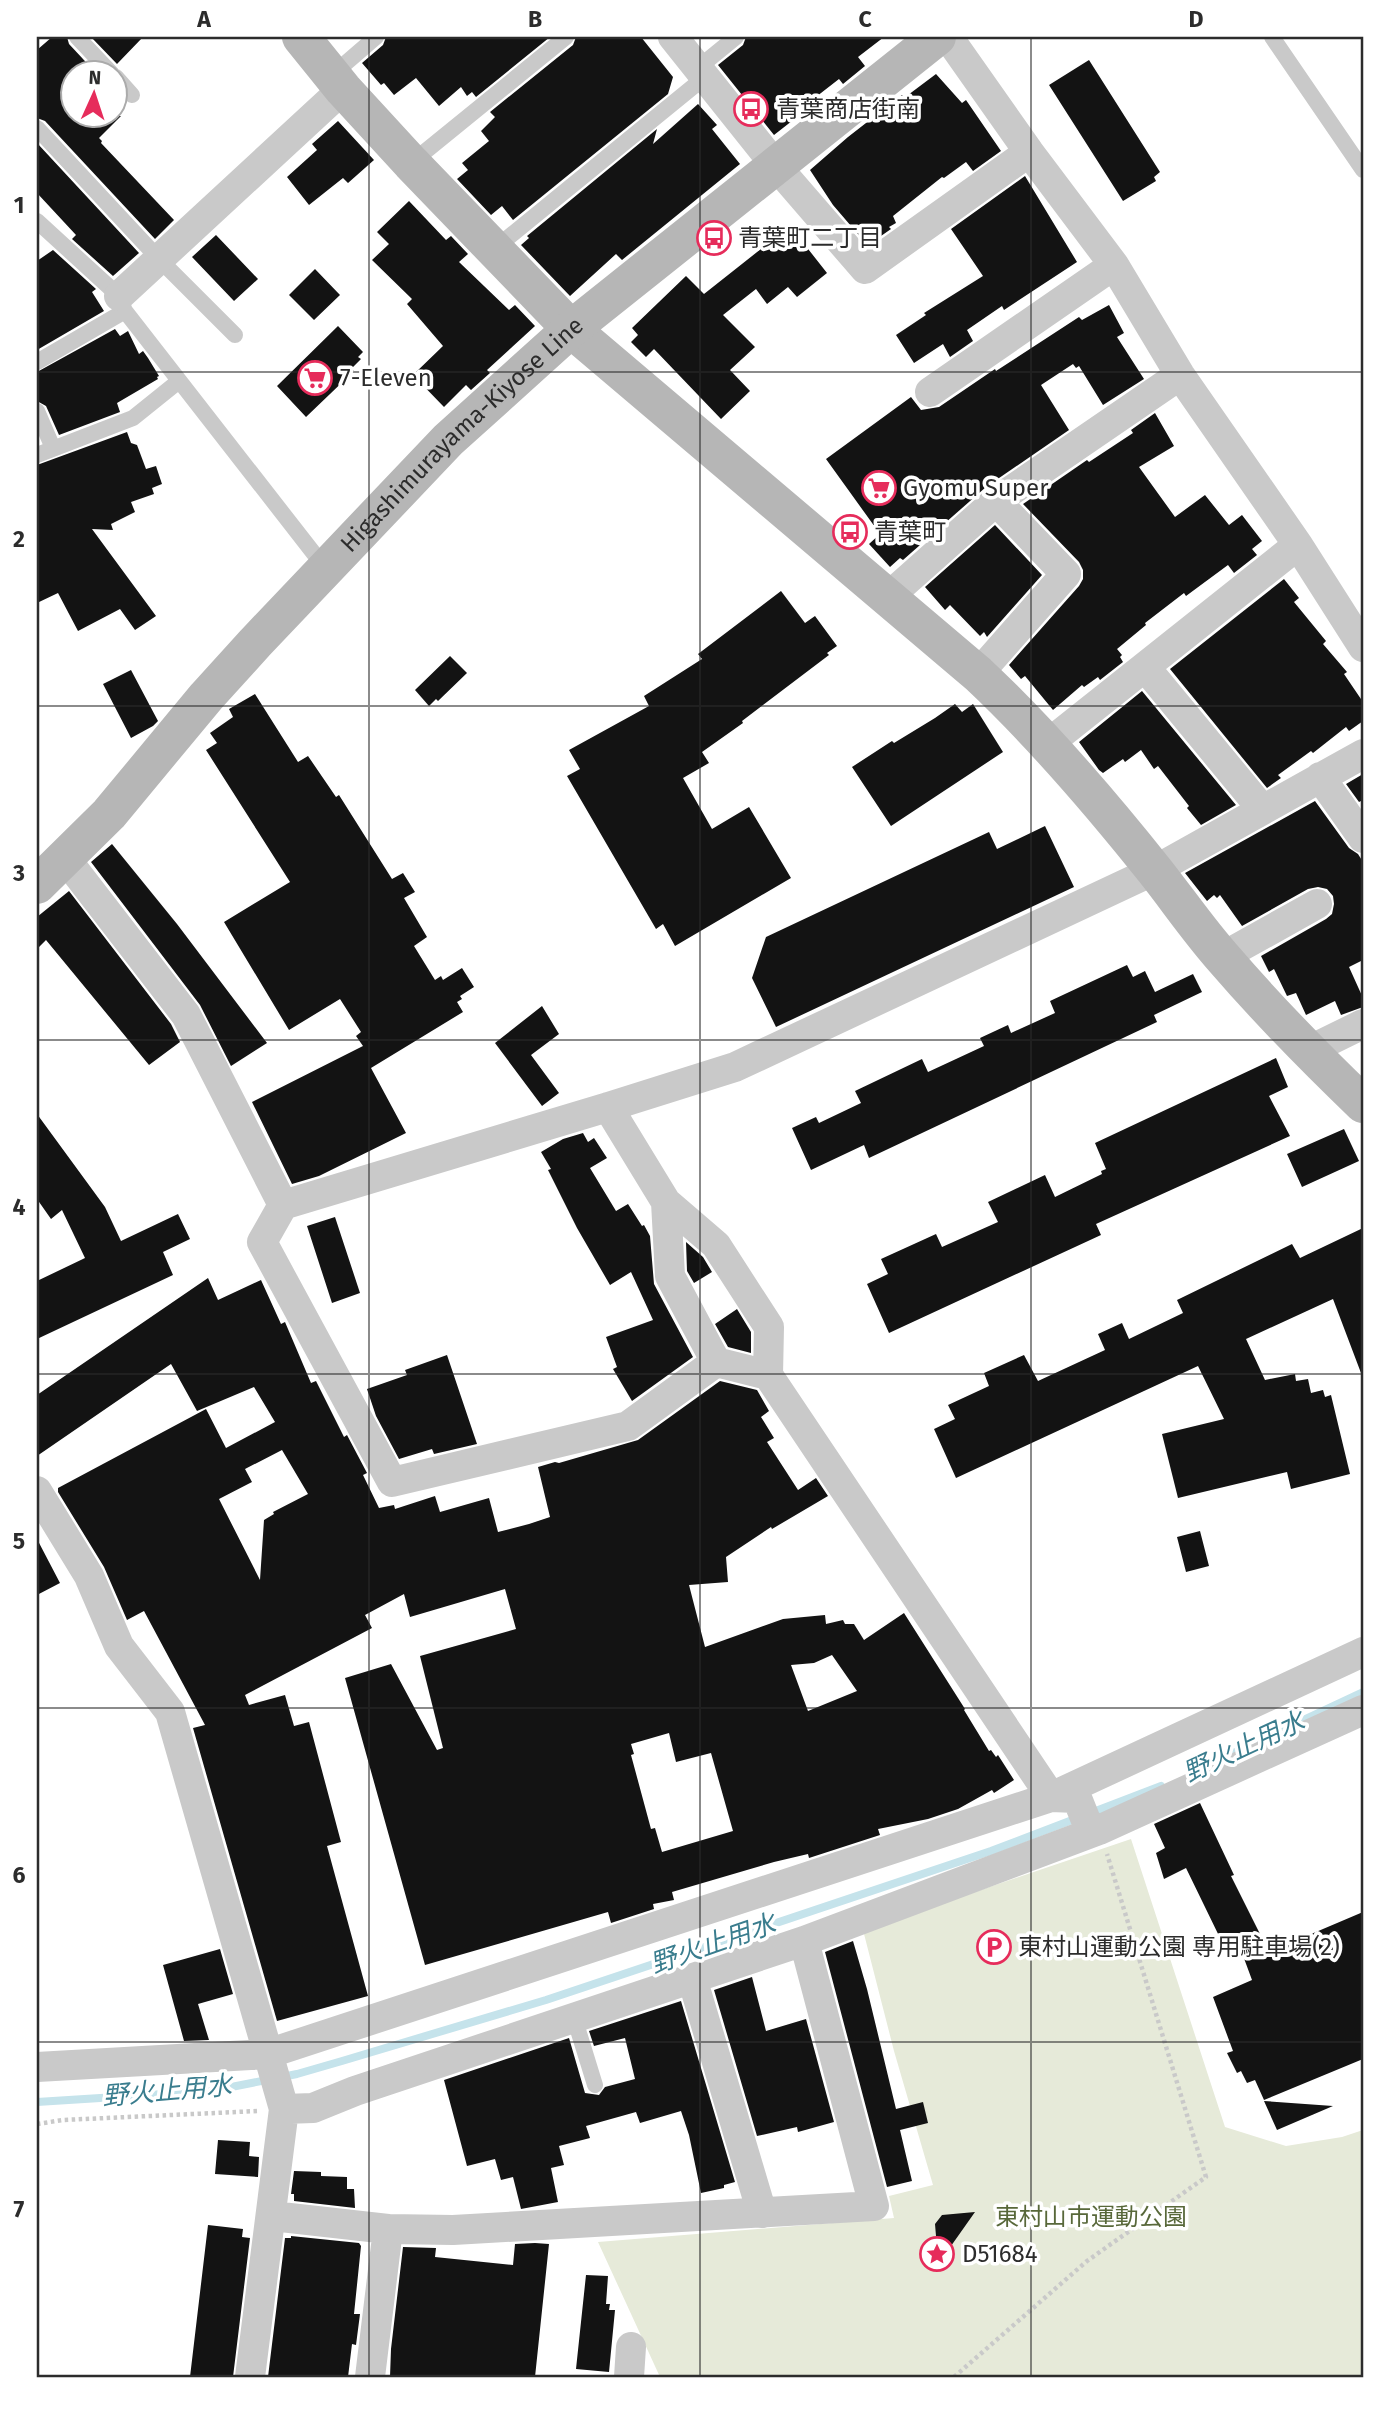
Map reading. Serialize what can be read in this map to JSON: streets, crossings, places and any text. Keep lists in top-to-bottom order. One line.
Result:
{"streets":{"street":["Higashimurayama-Kiyose Line"]},"water":["野火止用水"],"parks":["東村山市運動公園"],"places":{"bus stop":["青葉商店街南","青葉町二丁目","青葉町"],"supermarket":["7-Eleven","Gyomu Super"],"parking":["東村山運動公園 専用駐車場(2)"],"place":["D51684"]},"north":"top","grid":{"columns":["A","B","C","D"],"rows":["1","2","3","4","5","6","7"]}}
